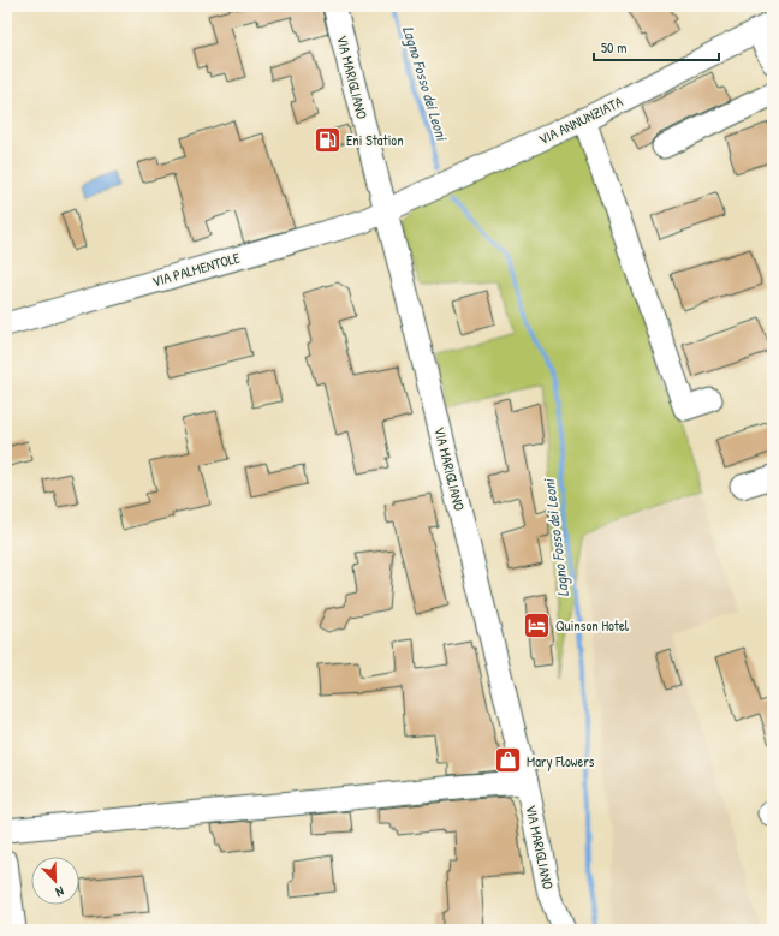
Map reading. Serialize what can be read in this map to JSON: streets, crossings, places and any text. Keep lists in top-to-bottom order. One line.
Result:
{"streets":{"street":["VIA MARIGLIANO","VIA ANNUNZIATA","VIA PALMENTOLE"]},"crossings":[["VIA MARIGLIANO","VIA ANNUNZIATA"],["VIA MARIGLIANO","VIA PALMENTOLE"],["VIA ANNUNZIATA","VIA PALMENTOLE"]],"water":["Lagno Fosso dei Leoni"],"places":{"fuel station":["Eni Station"],"hotel":["Quinson Hotel"],"shop":["Mary Flowers"]},"scale_bar":"50 m","north":"bottom right"}
